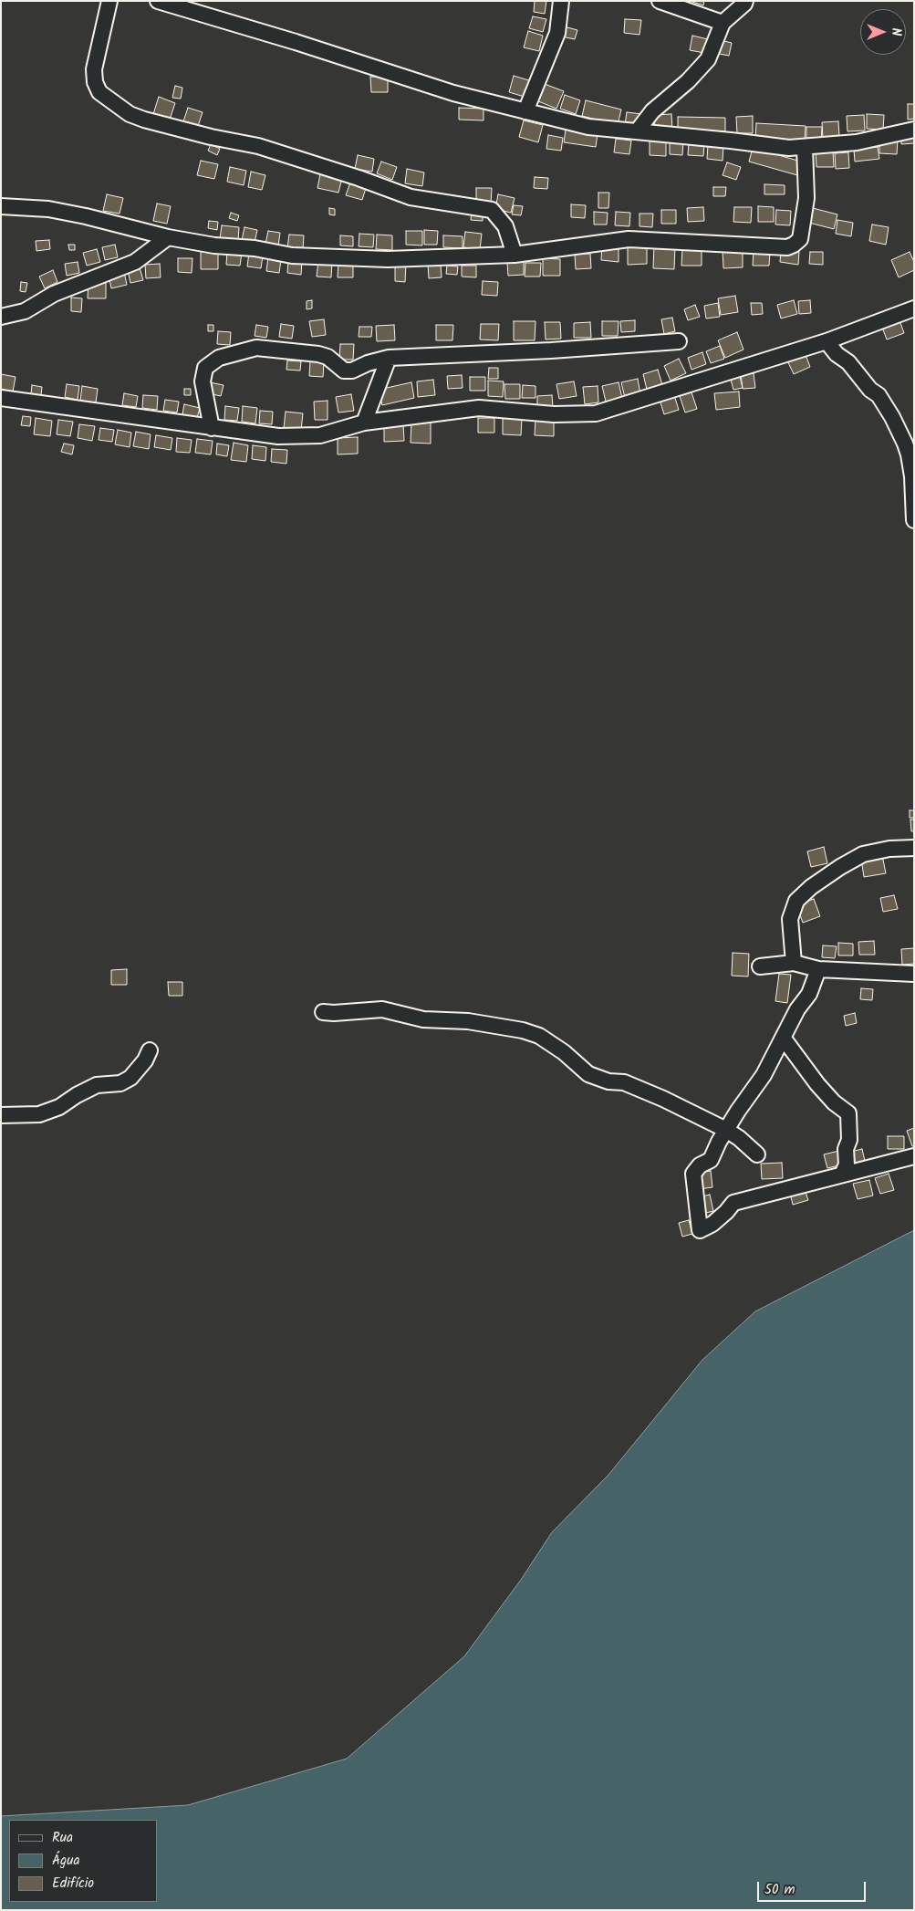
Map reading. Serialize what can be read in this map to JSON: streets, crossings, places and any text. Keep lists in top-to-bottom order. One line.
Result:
{"legend":["Rua","Água","Edifício"],"scale_bar":"50 m","north":"right"}
